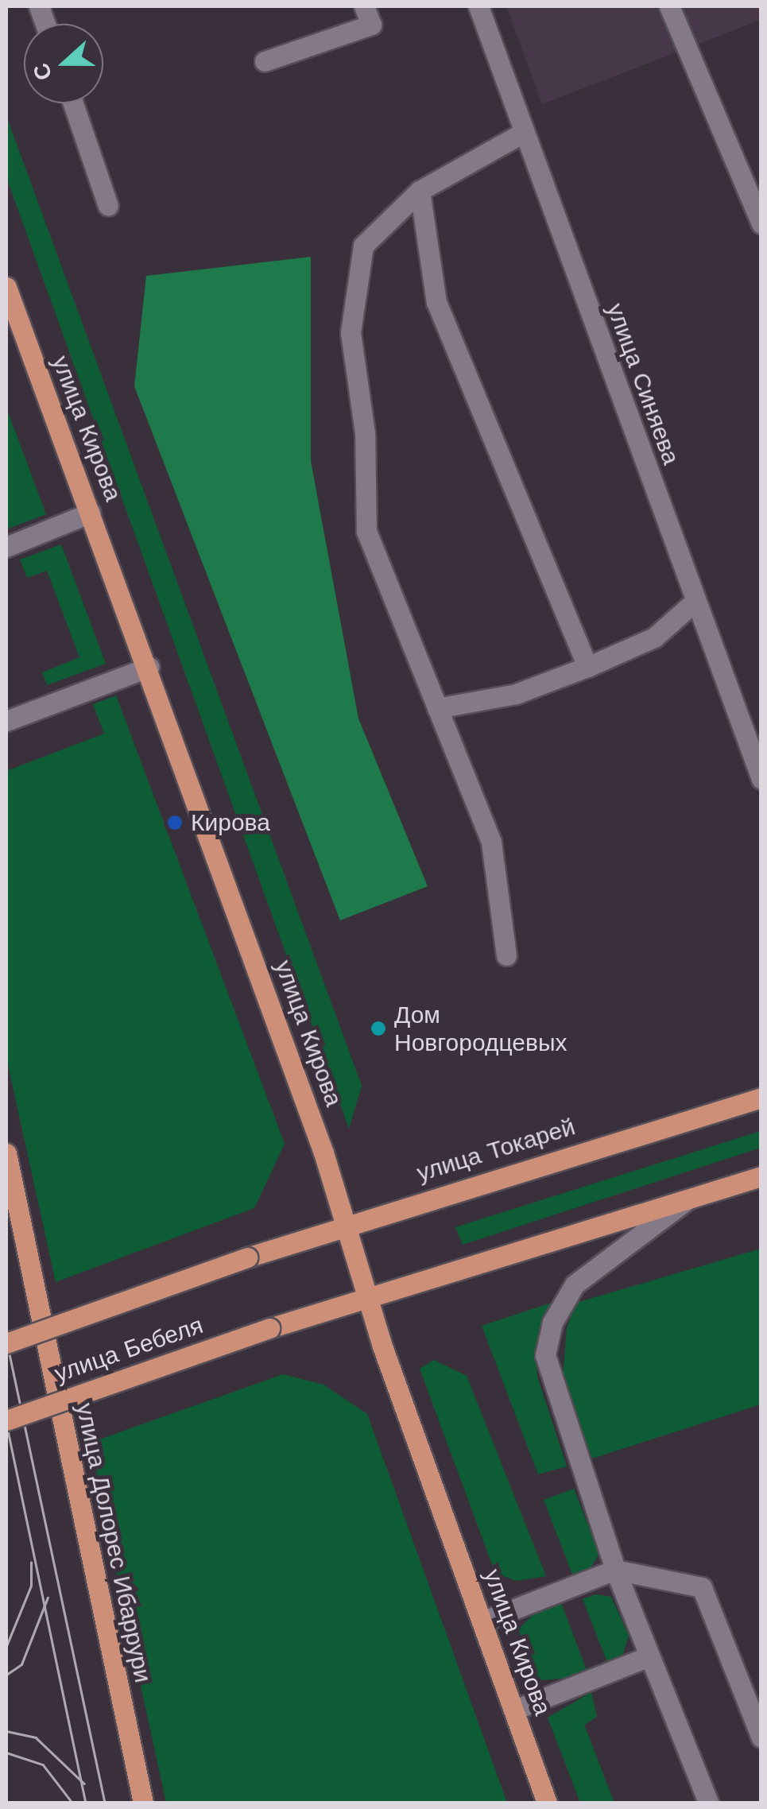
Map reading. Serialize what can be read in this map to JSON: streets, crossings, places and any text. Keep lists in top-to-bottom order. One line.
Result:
{"streets":{"main road":["улица Кирова","улица Токарей","улица Бебеля","улица Долорес Ибаррури"],"street":["улица Синяева"]},"crossings":[["улица Кирова","улица Токарей"],["улица Кирова","улица Бебеля"],["улица Токарей","улица Бебеля"]],"places":["Кирова","Дом Новгородцевых"],"north":"left"}
